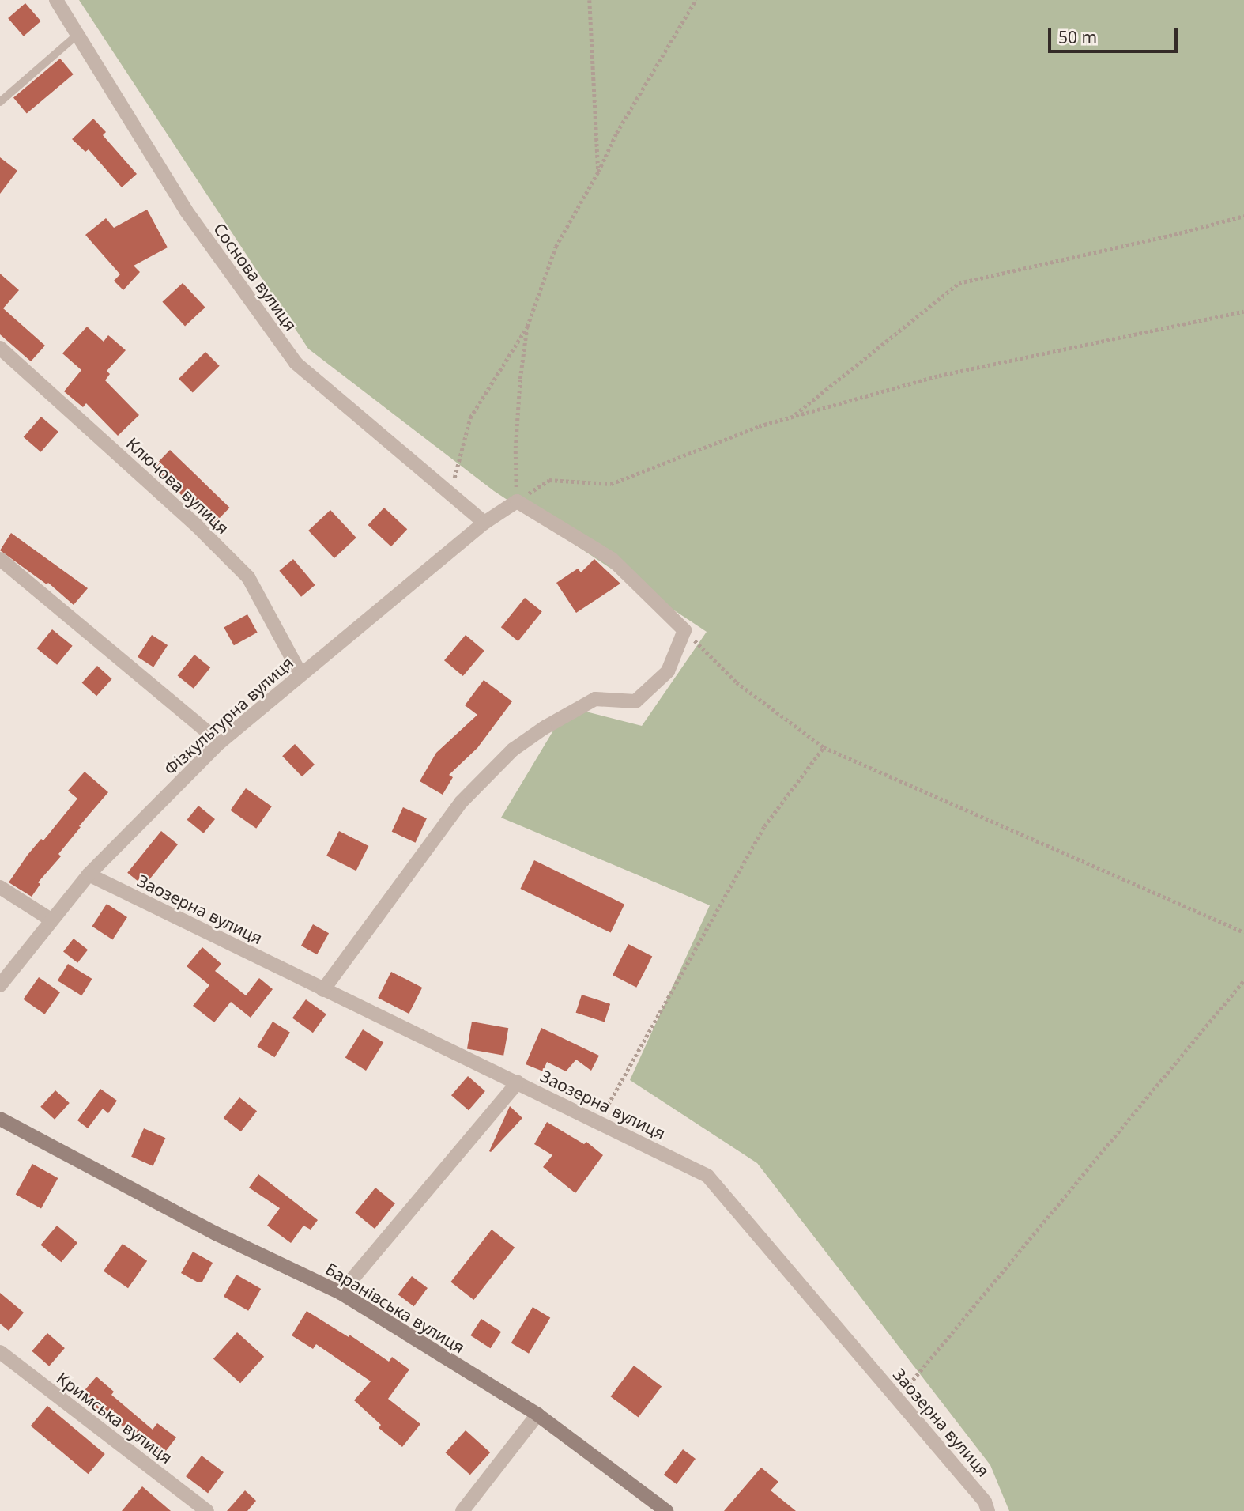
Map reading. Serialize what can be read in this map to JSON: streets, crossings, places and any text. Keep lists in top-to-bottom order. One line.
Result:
{"streets":{"main road":["Баранівська вулиця"],"street":["Соснова вулиця","Ключова вулиця","Фізкультурна вулиця","Заозерна вулиця","Кримська вулиця"]},"crossings":[["Соснова вулиця","Фізкультурна вулиця"],["Ключова вулиця","Фізкультурна вулиця"],["Фізкультурна вулиця","Заозерна вулиця"]],"scale_bar":"50 m"}
